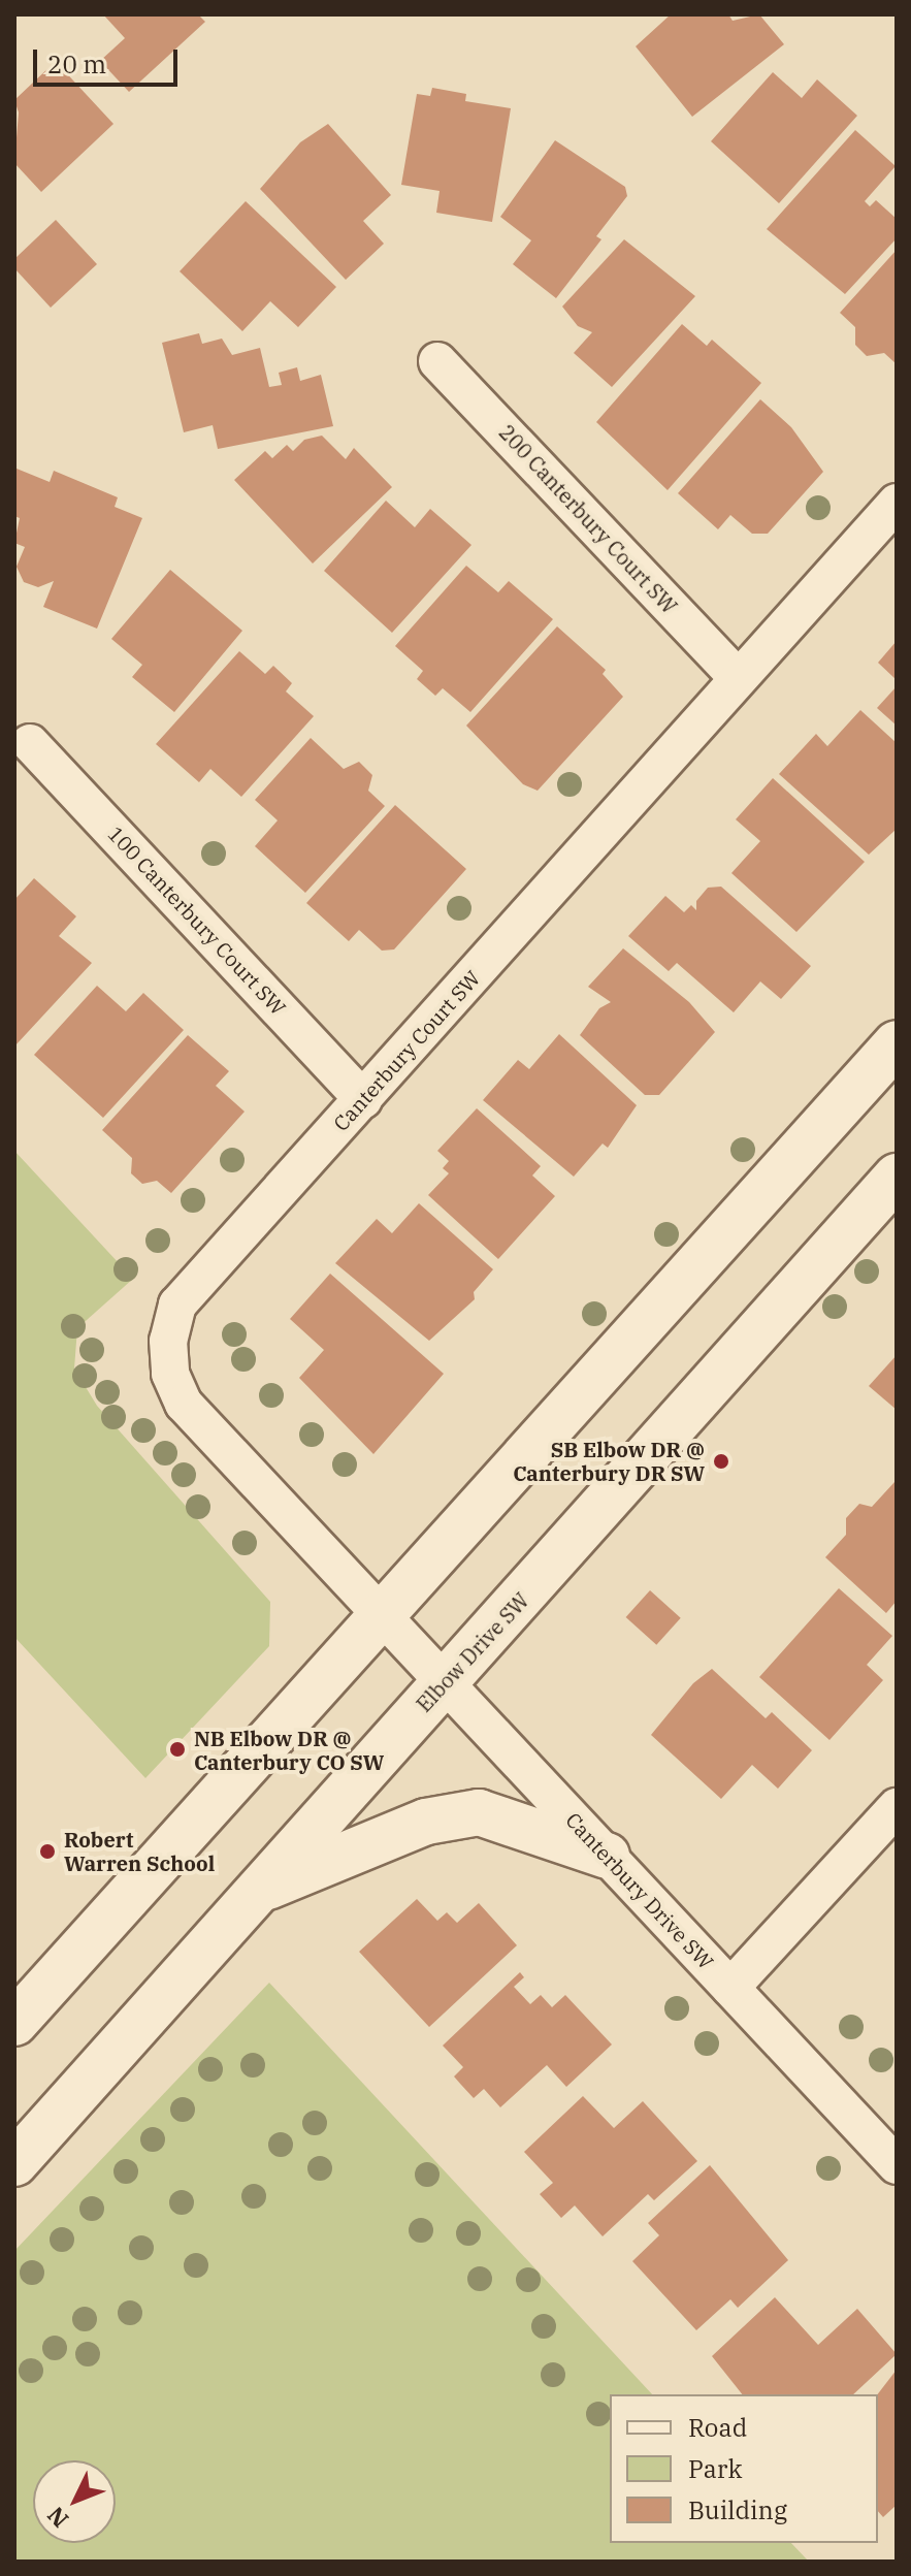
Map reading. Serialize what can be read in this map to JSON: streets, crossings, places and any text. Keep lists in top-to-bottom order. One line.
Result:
{"streets":{"street":["200 Canterbury Court SW","100 Canterbury Court SW","Canterbury Court SW","Elbow Drive SW","Canterbury Drive SW"]},"crossings":[["200 Canterbury Court SW","Canterbury Court SW"],["100 Canterbury Court SW","Canterbury Court SW"],["Canterbury Court SW","Canterbury Drive SW"],["Elbow Drive SW","Canterbury Drive SW"]],"places":["SB Elbow DR @ Canterbury DR SW","NB Elbow DR @ Canterbury CO SW","Robert Warren School"],"legend":["Road","Park","Building"],"scale_bar":"20 m","north":"bottom left"}
